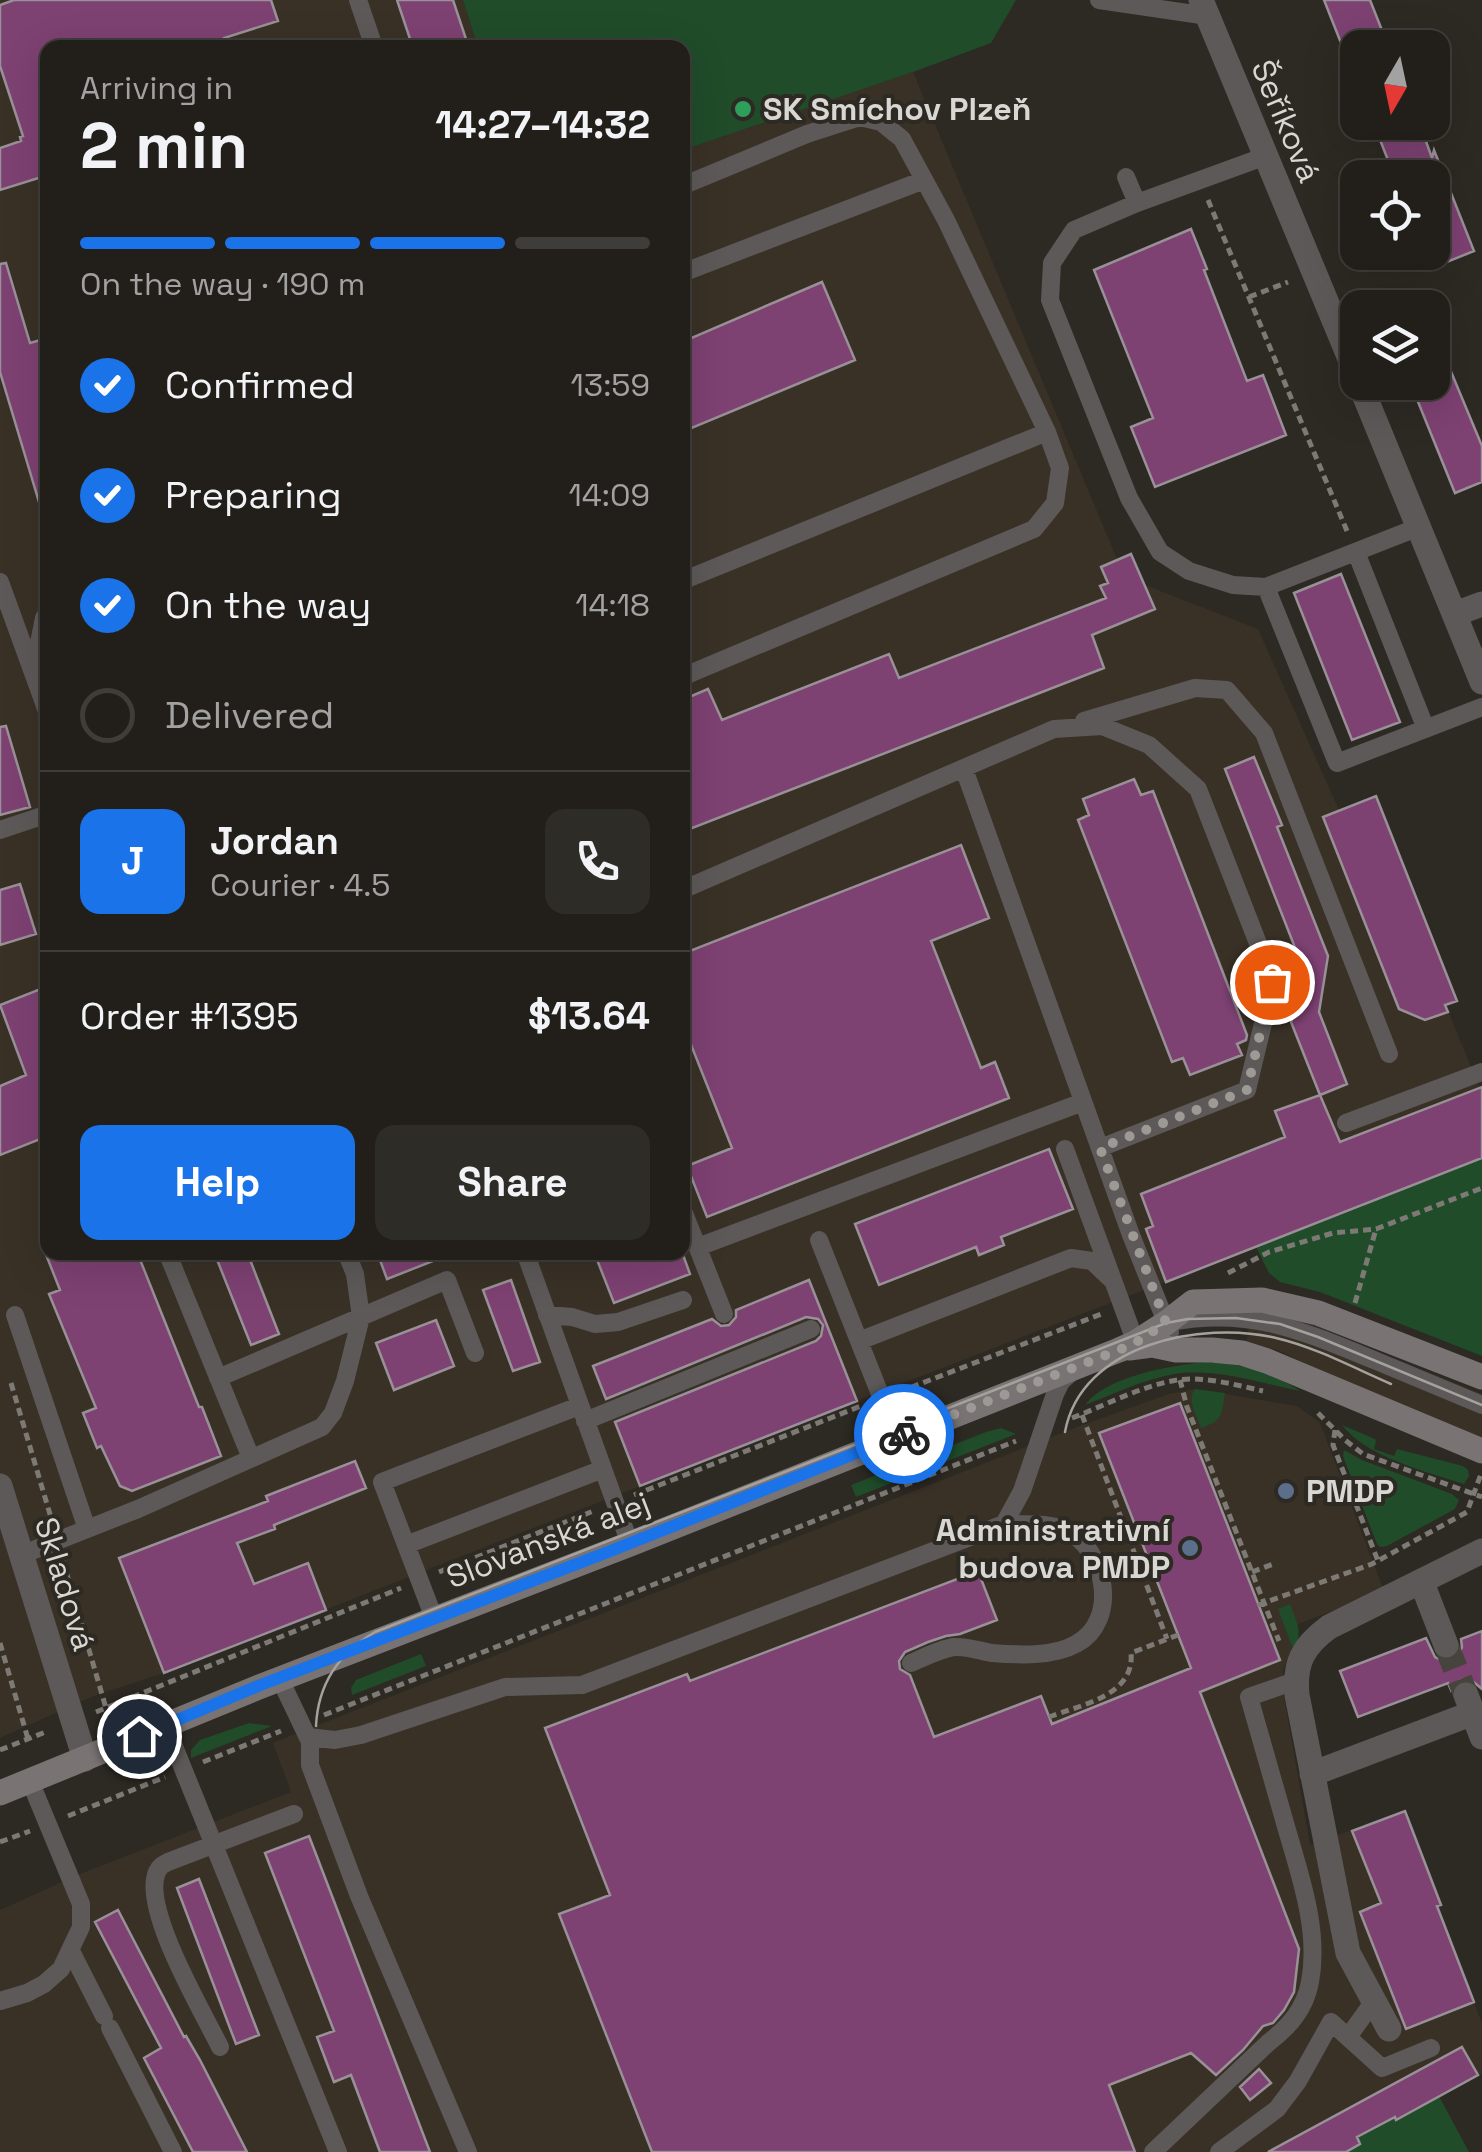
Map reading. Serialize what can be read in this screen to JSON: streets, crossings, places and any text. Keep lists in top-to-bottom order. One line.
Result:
{"streets":{"main road":["Slovanská alej"],"street":["Šeříková","Skladová"]},"crossings":[["Slovanská alej","Skladová"]],"places":["SK Smíchov Plzeň","PMDP","Administrativní budova PMDP"],"north":"bottom","page":{"heading":["2 min","Arriving in","14:27–14:32"],"panel":["Jordan","Courier · 4.5","Order #1395","$13.64"],"bar":"On the way · 190 m","list":[["Confirmed","13:59"],["Preparing","14:09"],["On the way","14:18"],"Delivered"],"round":"J","buttons":["Help","Share"]}}
